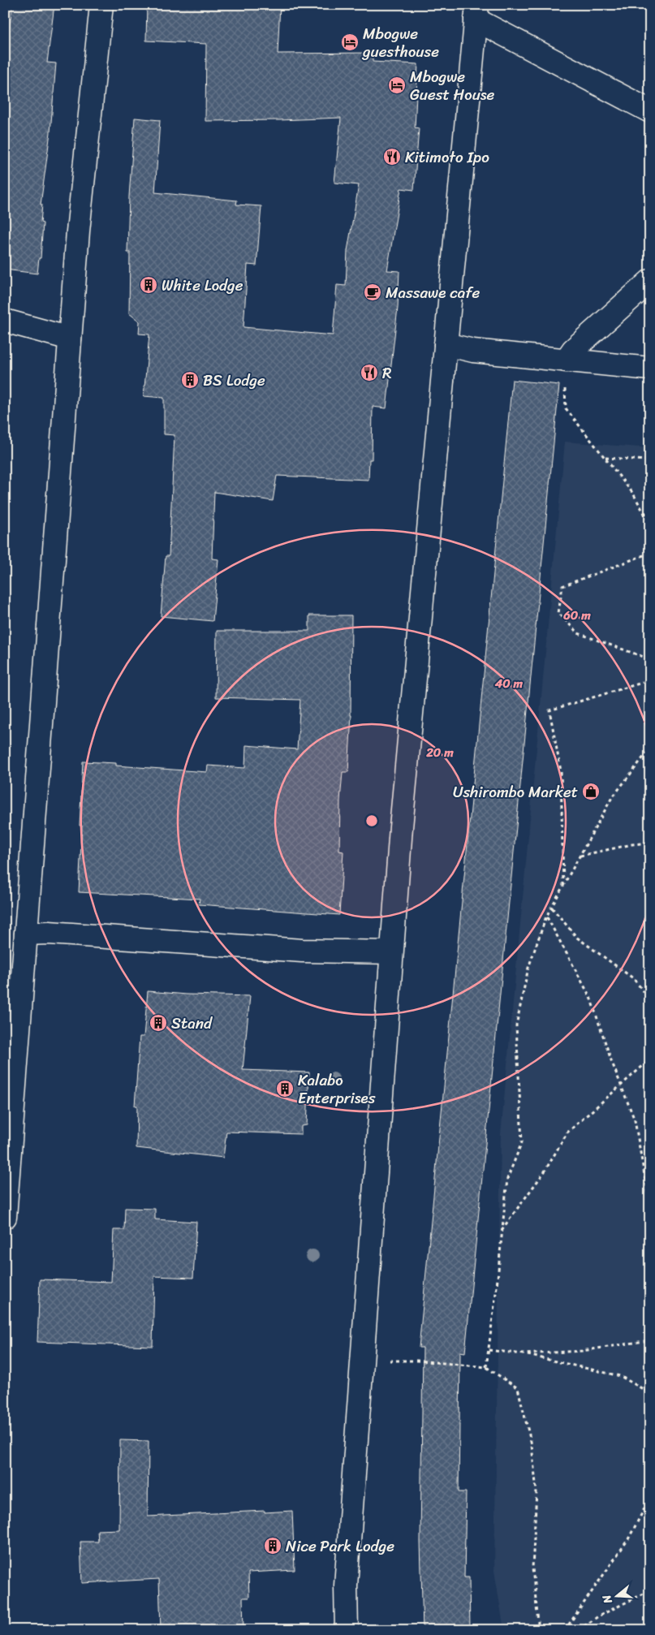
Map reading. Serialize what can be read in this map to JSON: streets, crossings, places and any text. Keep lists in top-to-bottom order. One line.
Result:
{"places":{"hotel":["Mbogwe guesthouse","Mbogwe Guest House"],"restaurant":["Kitimoto Ipo","R"],"building":["White Lodge","BS Lodge","Stand","Kalabo Enterprises","Nice Park Lodge"],"cafe":["Massawe cafe"],"shop":["Ushirombo Market"]},"north":"left","rings":["60 m","40 m","20 m"]}
